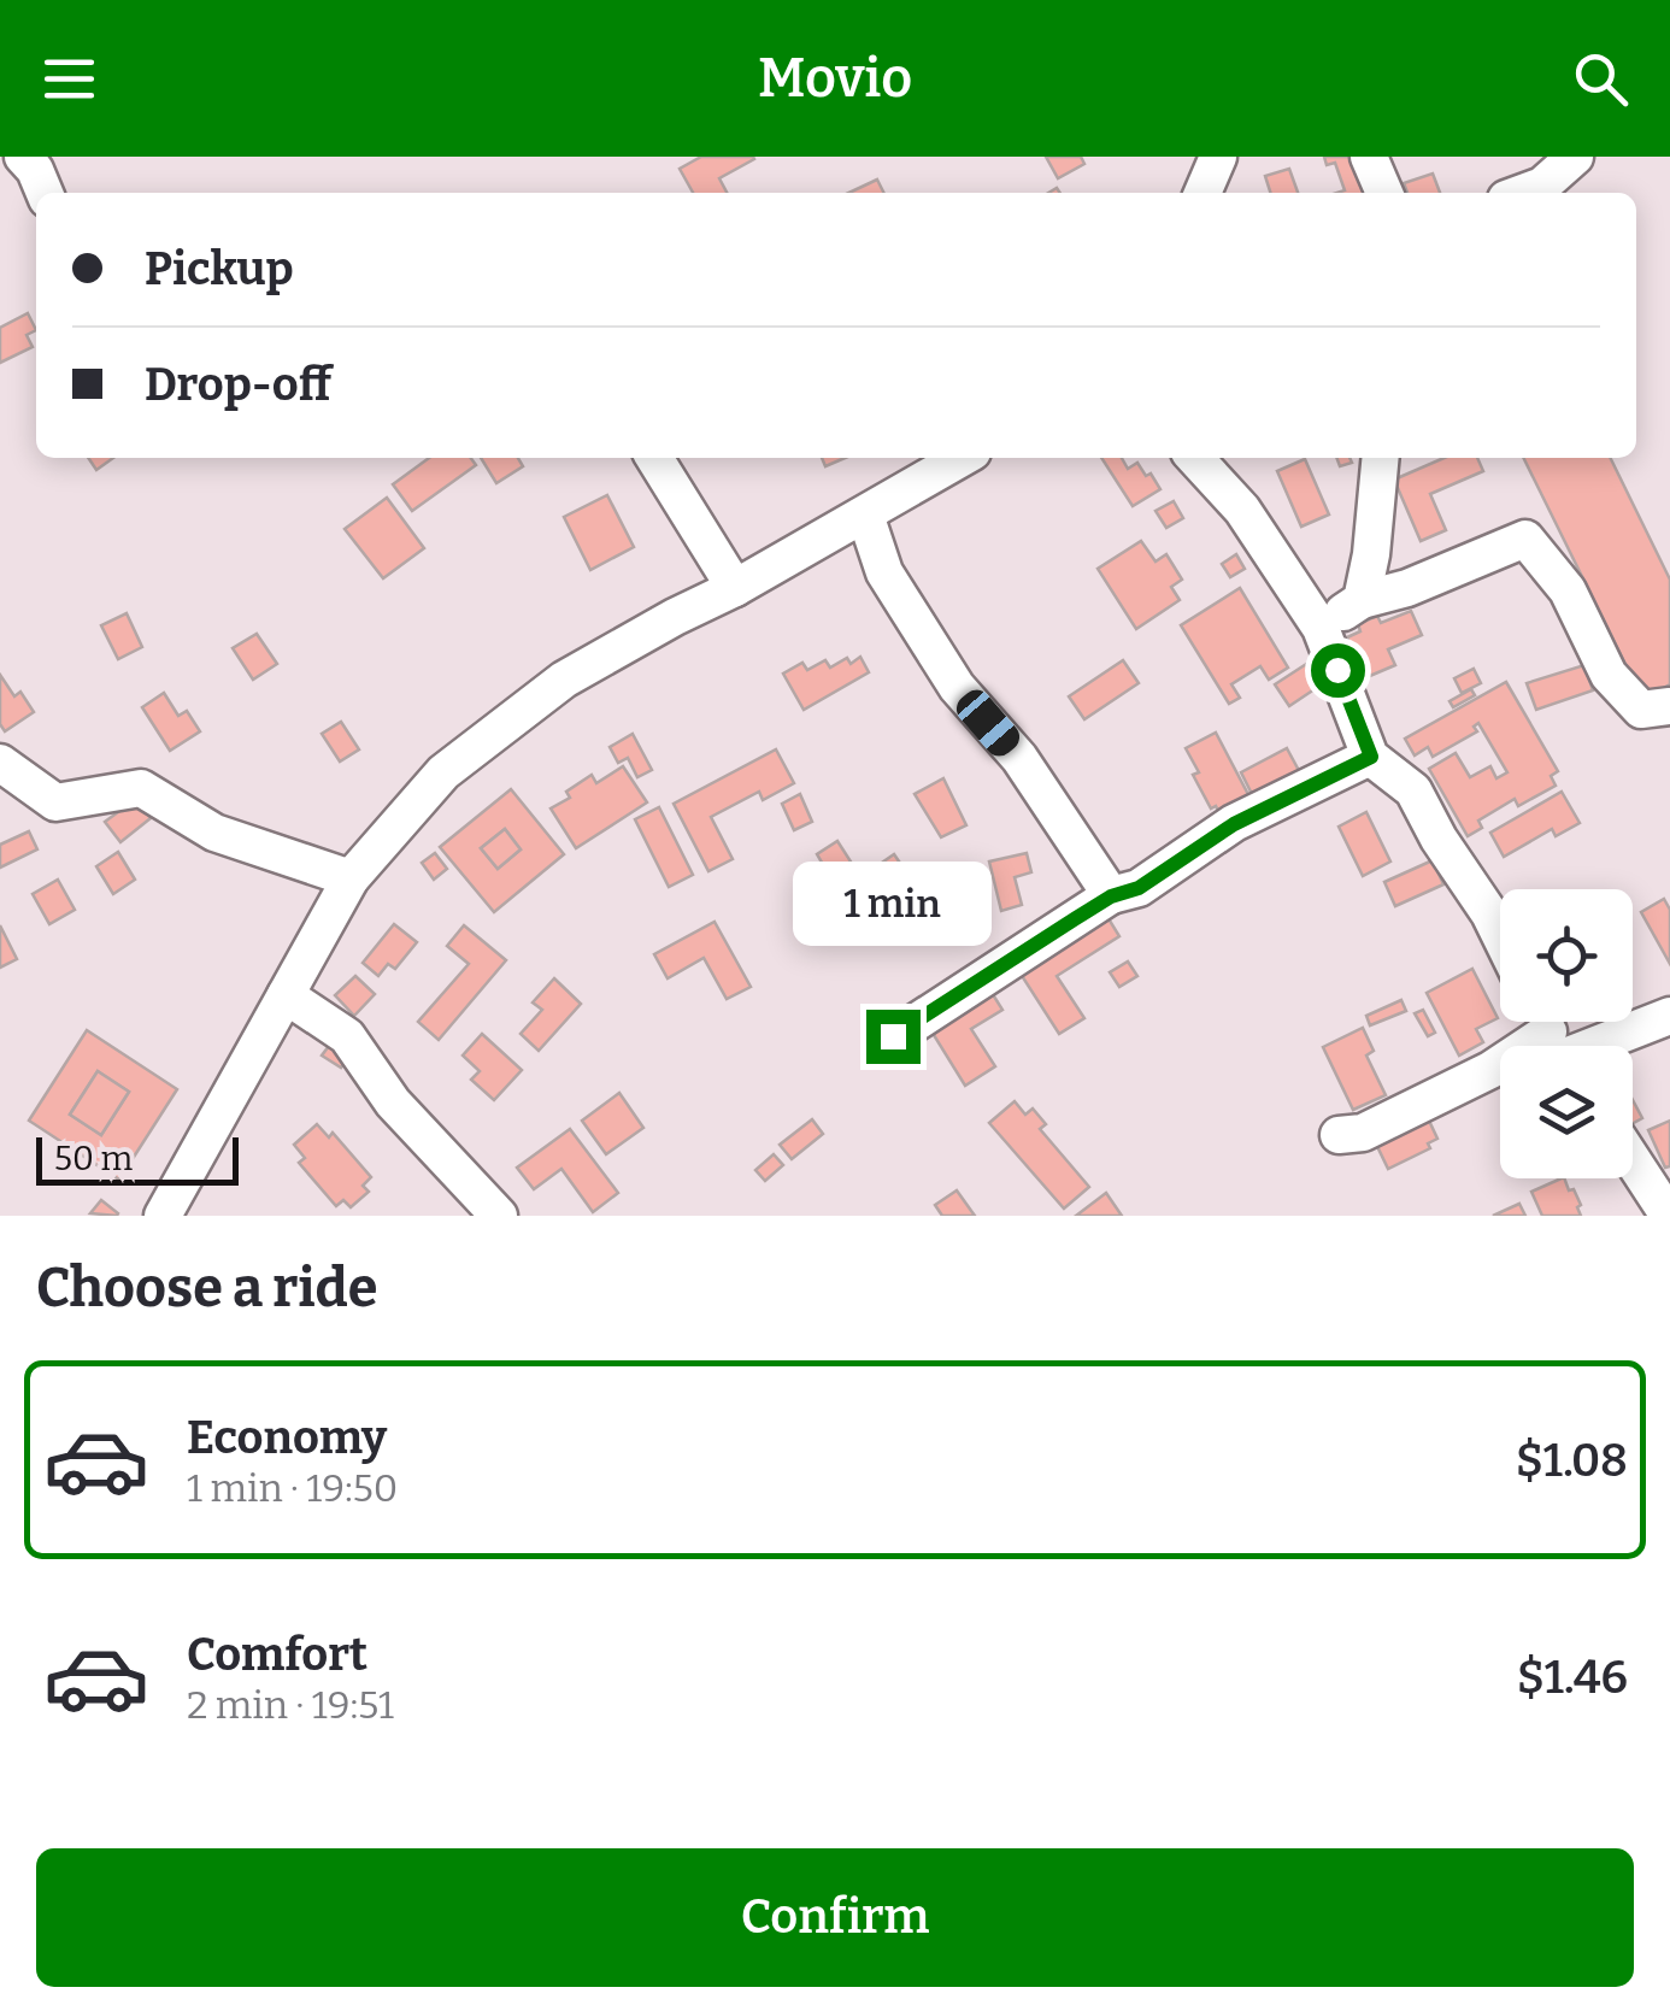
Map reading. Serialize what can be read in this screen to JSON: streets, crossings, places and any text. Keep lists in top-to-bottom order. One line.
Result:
{"scale_bar":"50 m","page":{"header":"Movio","banner":["Pickup","Drop-off"],"bubble":"1 min","scale":"50 m","heading":"Choose a ride","list":[{"name":"Economy","note":"1 min · 19:50","value":"$1.08"},{"name":"Comfort","note":"2 min · 19:51","value":"$1.46"}],"buttons":"Confirm"}}
